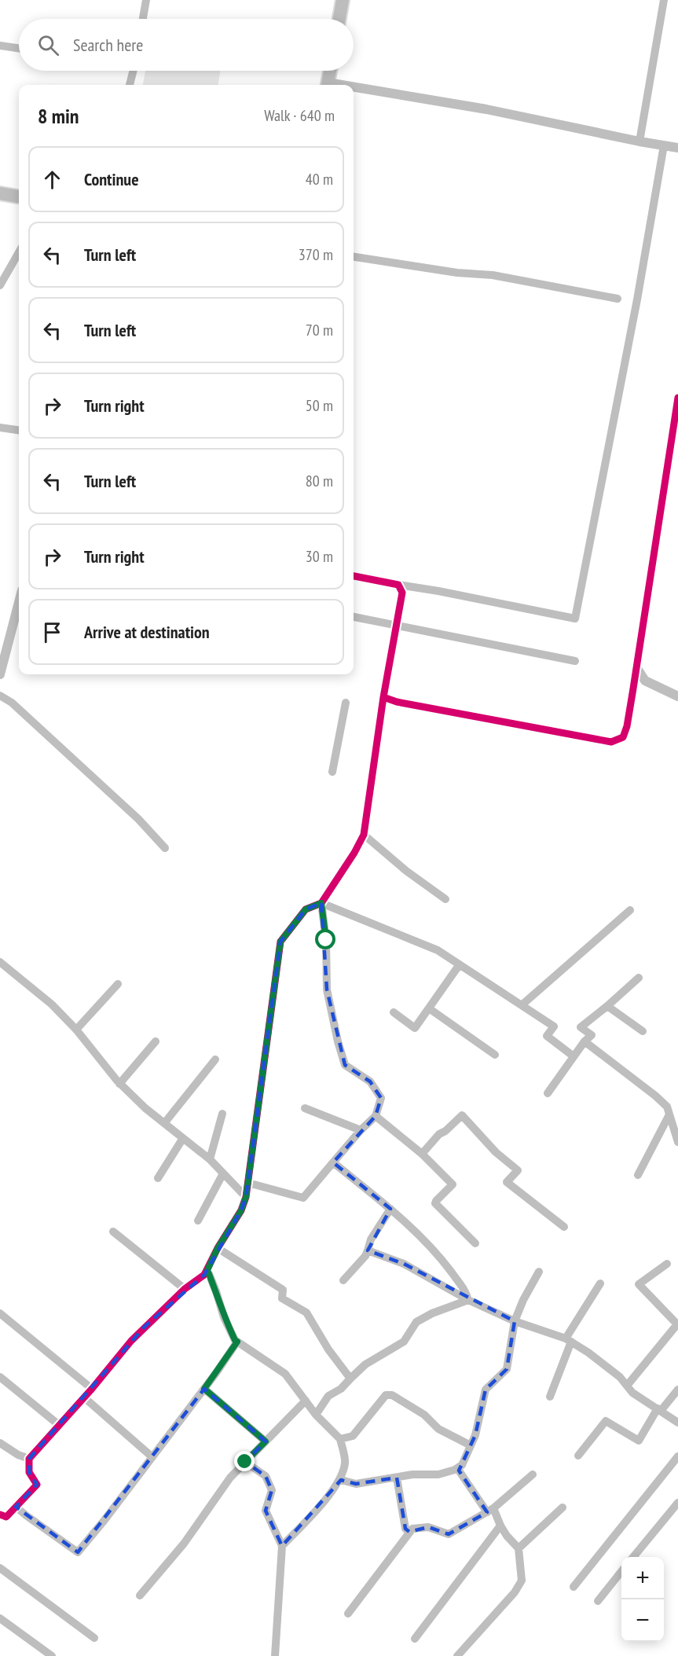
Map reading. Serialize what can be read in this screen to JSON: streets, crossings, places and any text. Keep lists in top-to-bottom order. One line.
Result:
{"page":{"search":"Search here","heading":["8 min","Walk · 640 m"],"list":[["Continue","40 m"],["Turn left","370 m"],["Turn left","70 m"],["Turn right","50 m"],["Turn left","80 m"],["Turn right","30 m"],"Arrive at destination"],"map_buttons":["+","−"]}}
